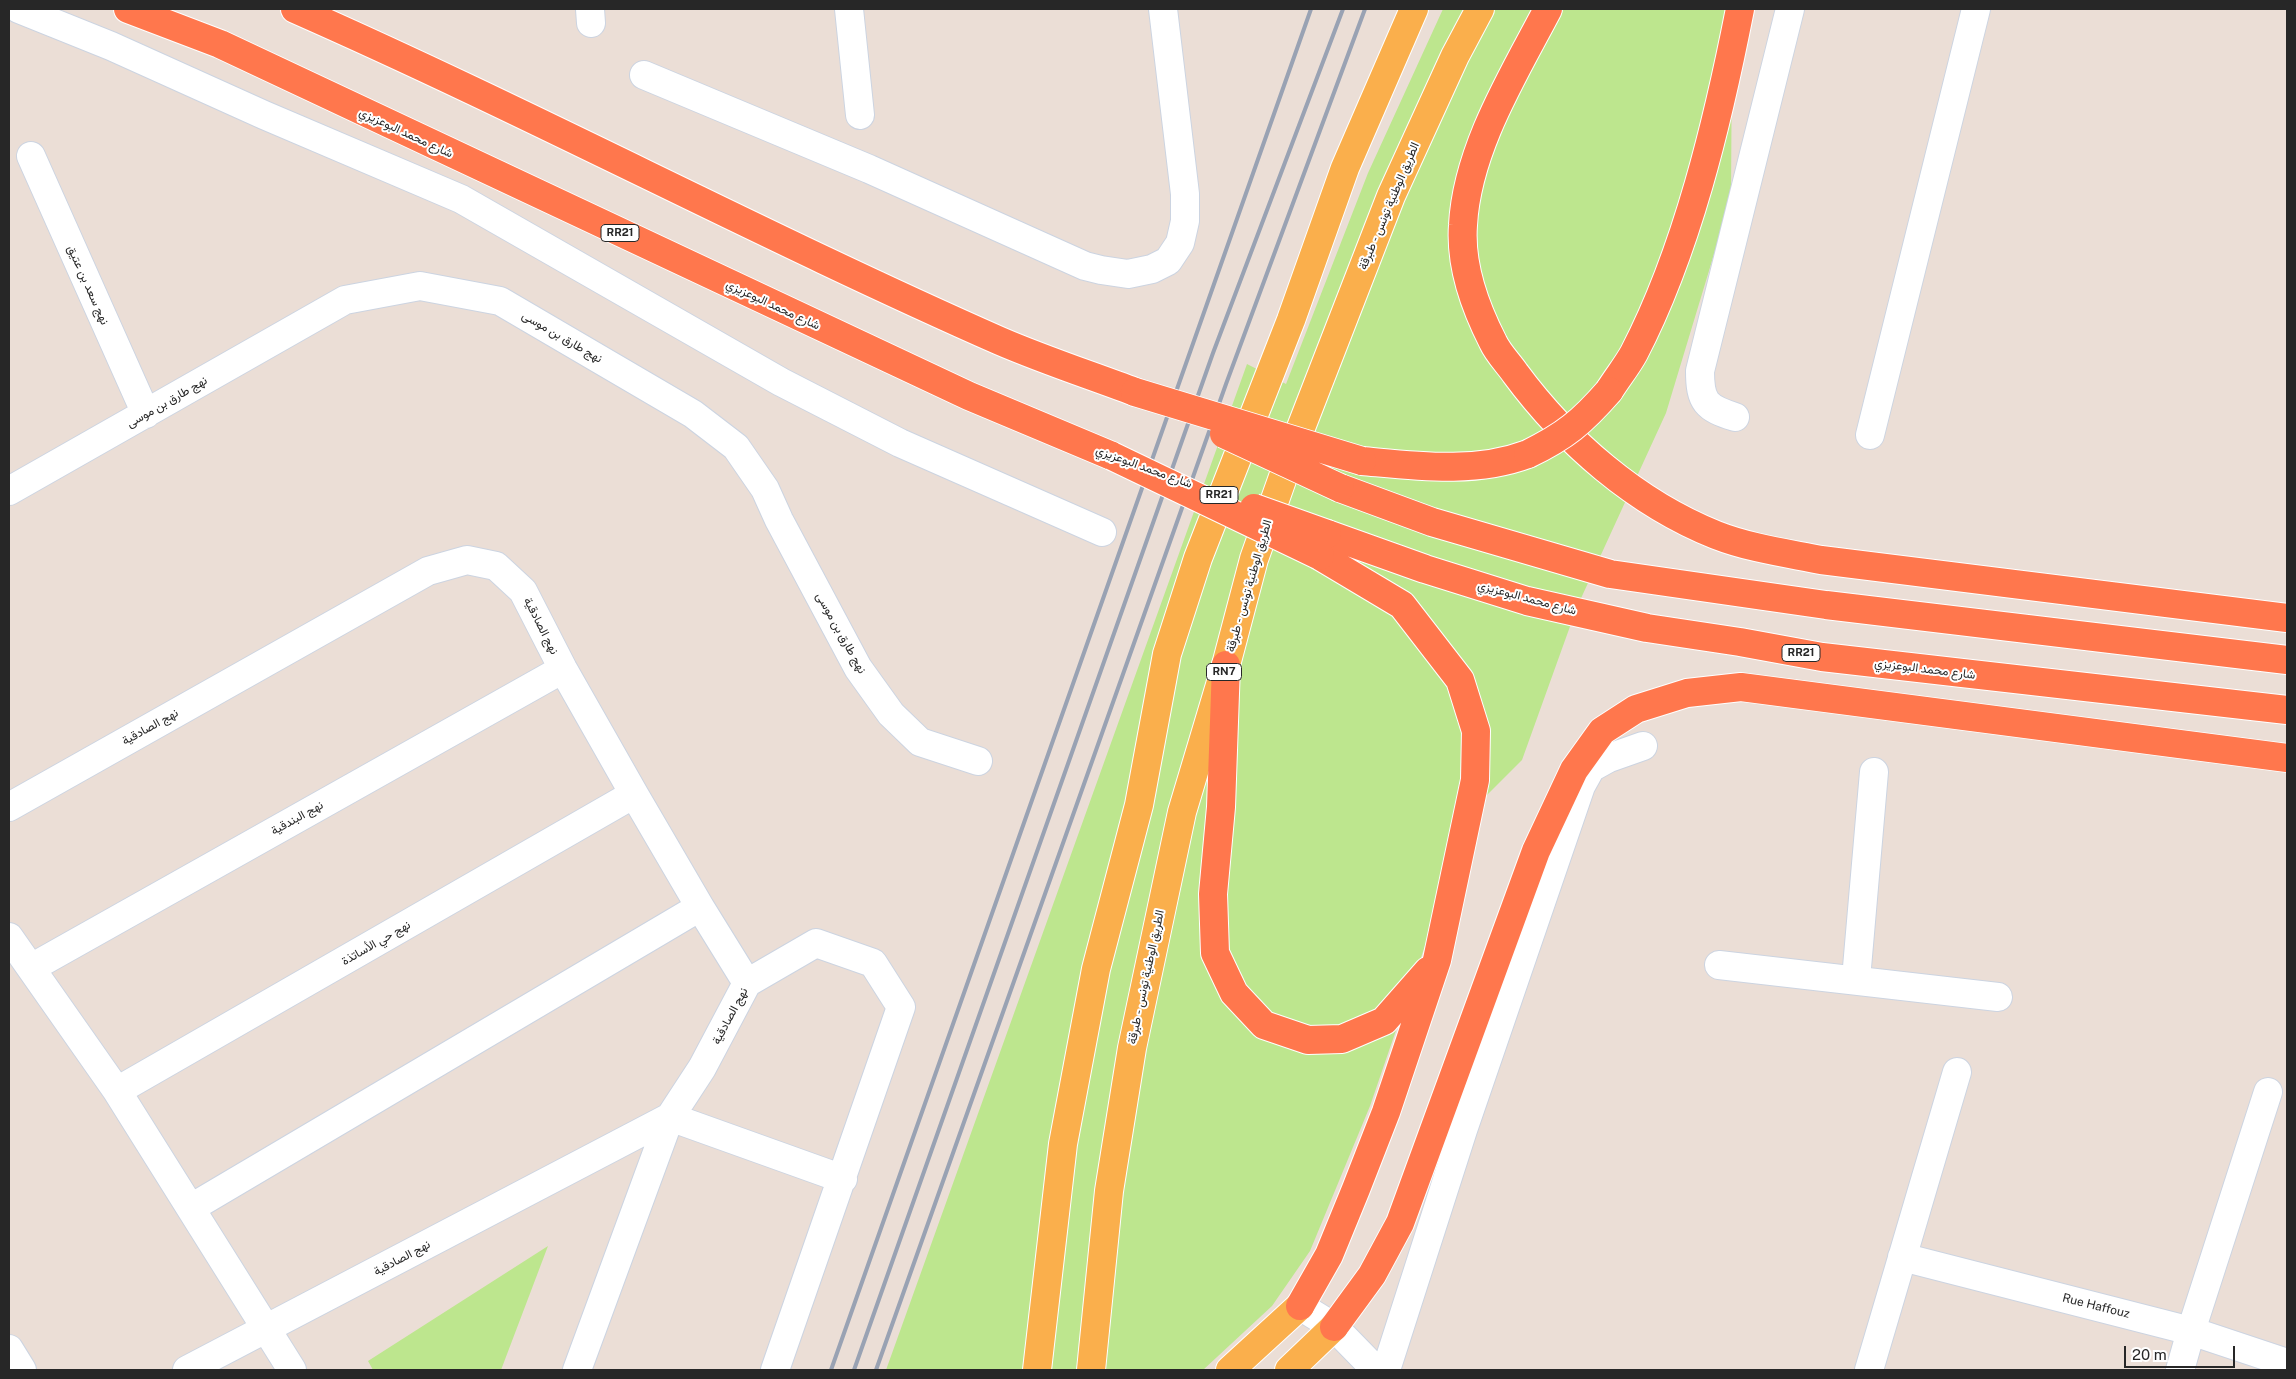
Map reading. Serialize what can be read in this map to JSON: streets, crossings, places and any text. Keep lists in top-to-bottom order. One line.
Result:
{"streets":{"highway":["شارع محمد البوعزيزي","RR21"],"main road":["الطريق الوطنية تونس - طبرقة","RN7"],"street":["نهج سعد بن عتيق","نهج طارق بن موسى","نهج الصادقية","نهج البندقية","نهج حي الأساتذة","Rue Haffouz"]},"crossings":[["نهج سعد بن عتيق","نهج طارق بن موسى"],["نهج الصادقية","نهج البندقية"],["نهج الصادقية","نهج حي الأساتذة"]],"scale_bar":"20 m"}
